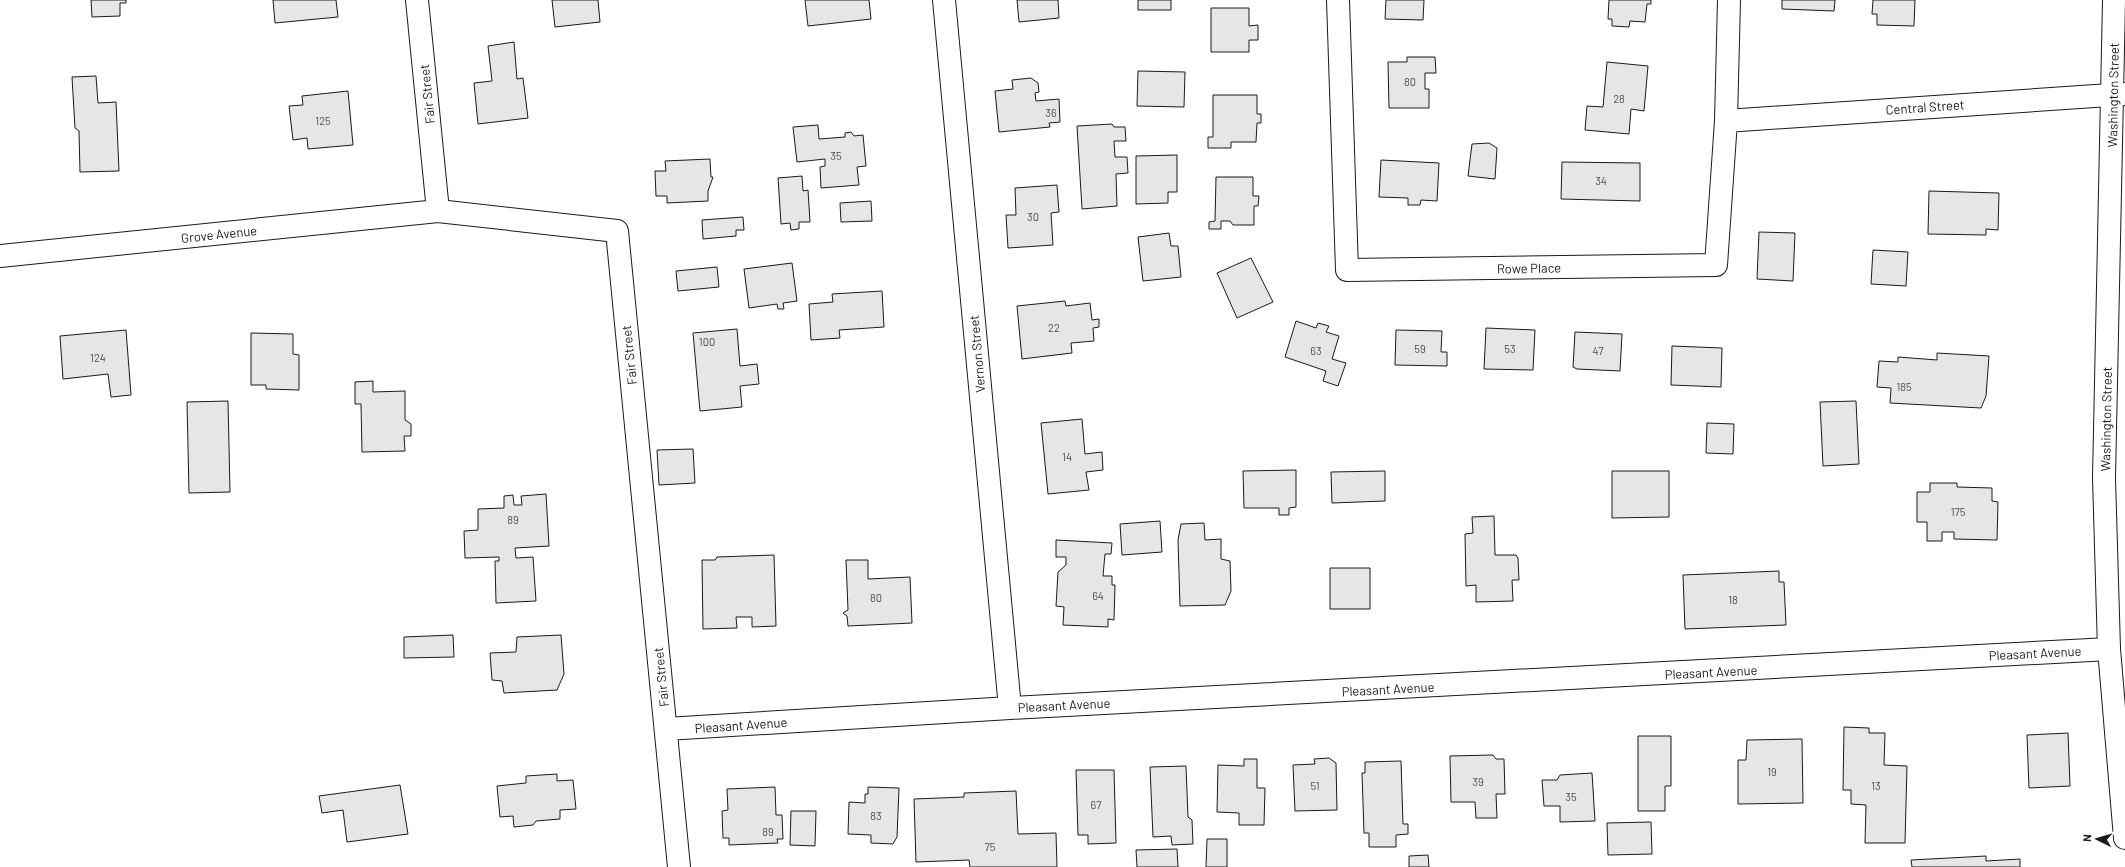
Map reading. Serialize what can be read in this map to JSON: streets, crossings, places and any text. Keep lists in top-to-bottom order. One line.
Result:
{"streets":{"street":["Fair Street","Washington Street","Central Street","Grove Avenue","Rowe Place","Vernon Street","Pleasant Avenue"]},"crossings":[["Fair Street","Grove Avenue"],["Fair Street","Pleasant Avenue"],["Washington Street","Central Street"],["Washington Street","Pleasant Avenue"],["Central Street","Rowe Place"],["Vernon Street","Pleasant Avenue"]],"house_numbers":["80","28","36","125","35","34","30","22","100","59","53","63","47","124","185","14","175","89","64","80","18","19","39","51","13","35","67","83","89","75"],"north":"left"}
